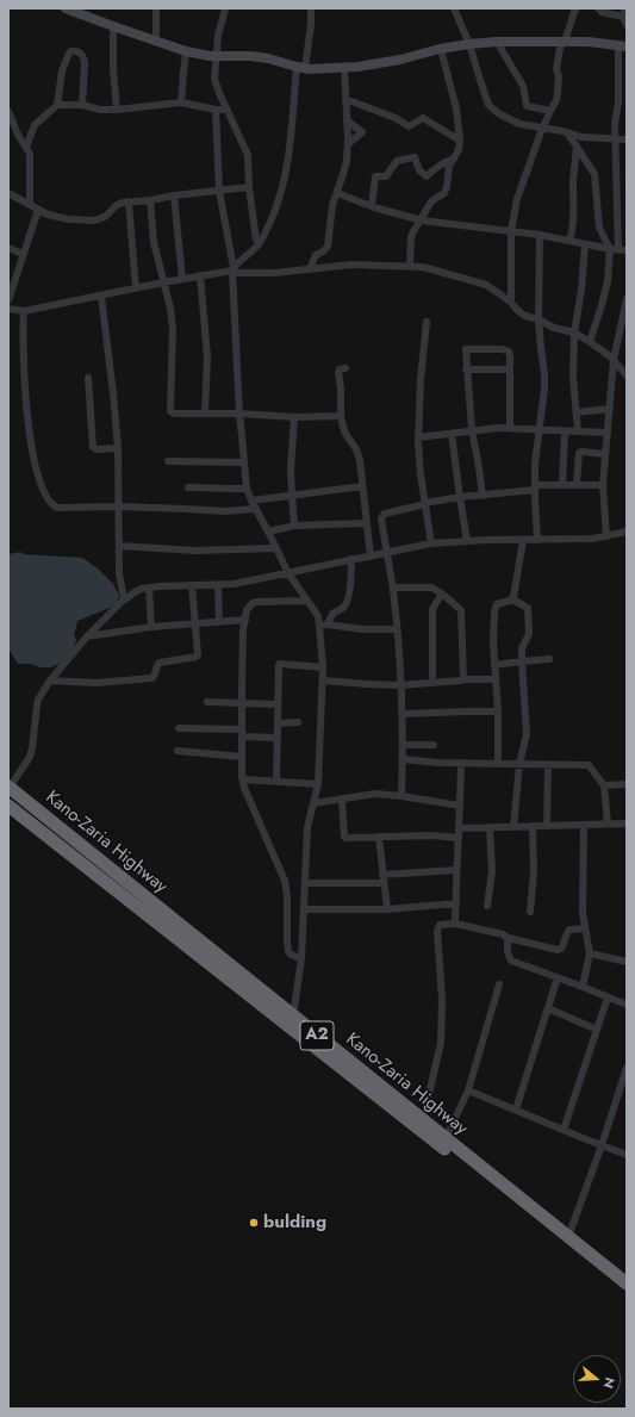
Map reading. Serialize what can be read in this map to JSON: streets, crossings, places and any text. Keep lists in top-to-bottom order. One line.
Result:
{"streets":{"highway":["Kano-Zaria Highway","A2"]},"places":["bulding"],"north":"right"}
